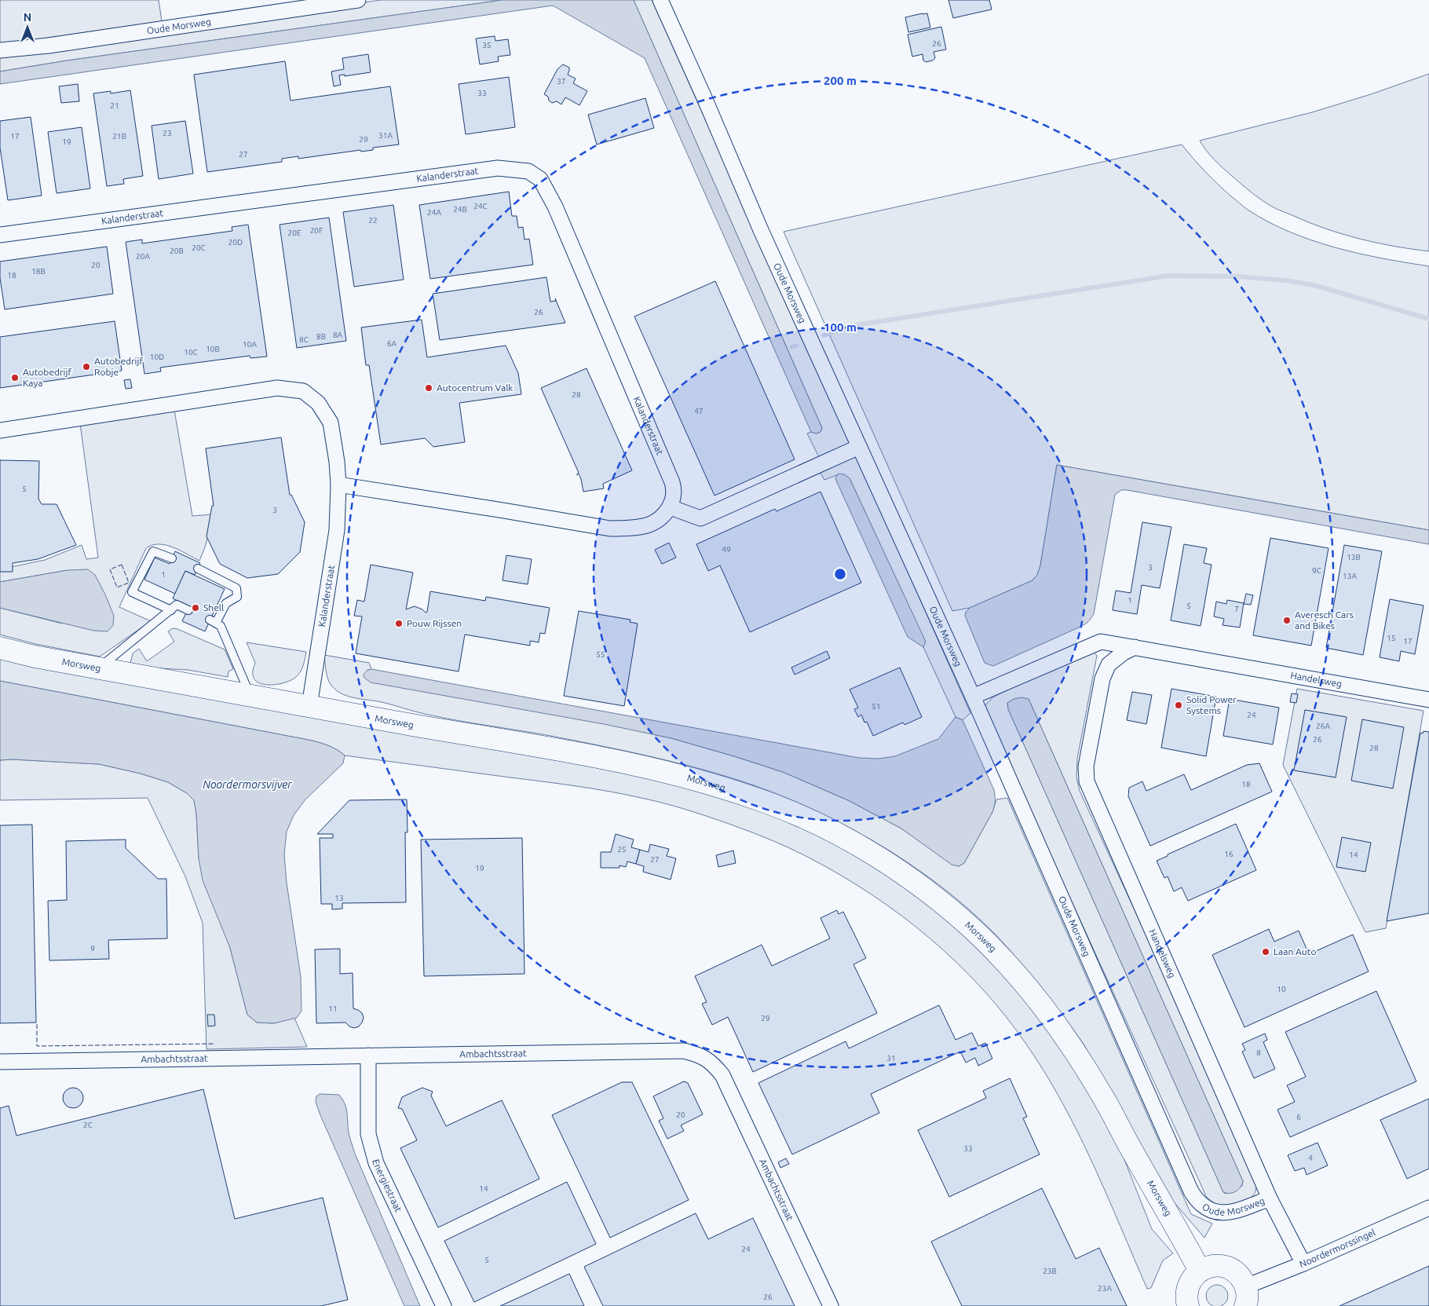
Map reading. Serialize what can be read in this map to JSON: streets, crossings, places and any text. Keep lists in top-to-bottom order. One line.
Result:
{"streets":{"main road":["Morsweg"],"street":["Oude Morsweg","Kalanderstraat","Handelsweg","Ambachtsstraat","Energiestraat","Noordermorssingel"]},"crossings":[["Oude Morsweg","Handelsweg"],["Kalanderstraat","Morsweg"],["Handelsweg","Noordermorssingel"],["Ambachtsstraat","Energiestraat"]],"water":["Noordermorsvijver"],"places":["Autobedrijf Robje","Autobedrijf Kaya","Autocentrum Valk","Shell","Averesch Cars and Bikes","Pouw Rijssen","Solid Power Systems","Laan Auto"],"house_numbers":["26","35","37","33","21","23","31A","17","21B","29","19","27","24C","24B","24A","22","20F","20E","20D","20C","20B","20A","20","18B","18","26","8A","8B","8C","6A","10A","10B","10C","10D","28","47","5","3","49","13B","3","9C","1","13A","1","5","7","15","17","55","51","24","26A","26","28","18","25","16","14","27","19","13","9","10","11","29","8","31","20","6","2C","33","4","14","24","5","23B","23A","26"],"north":"top","rings":["200 m","100 m"]}
